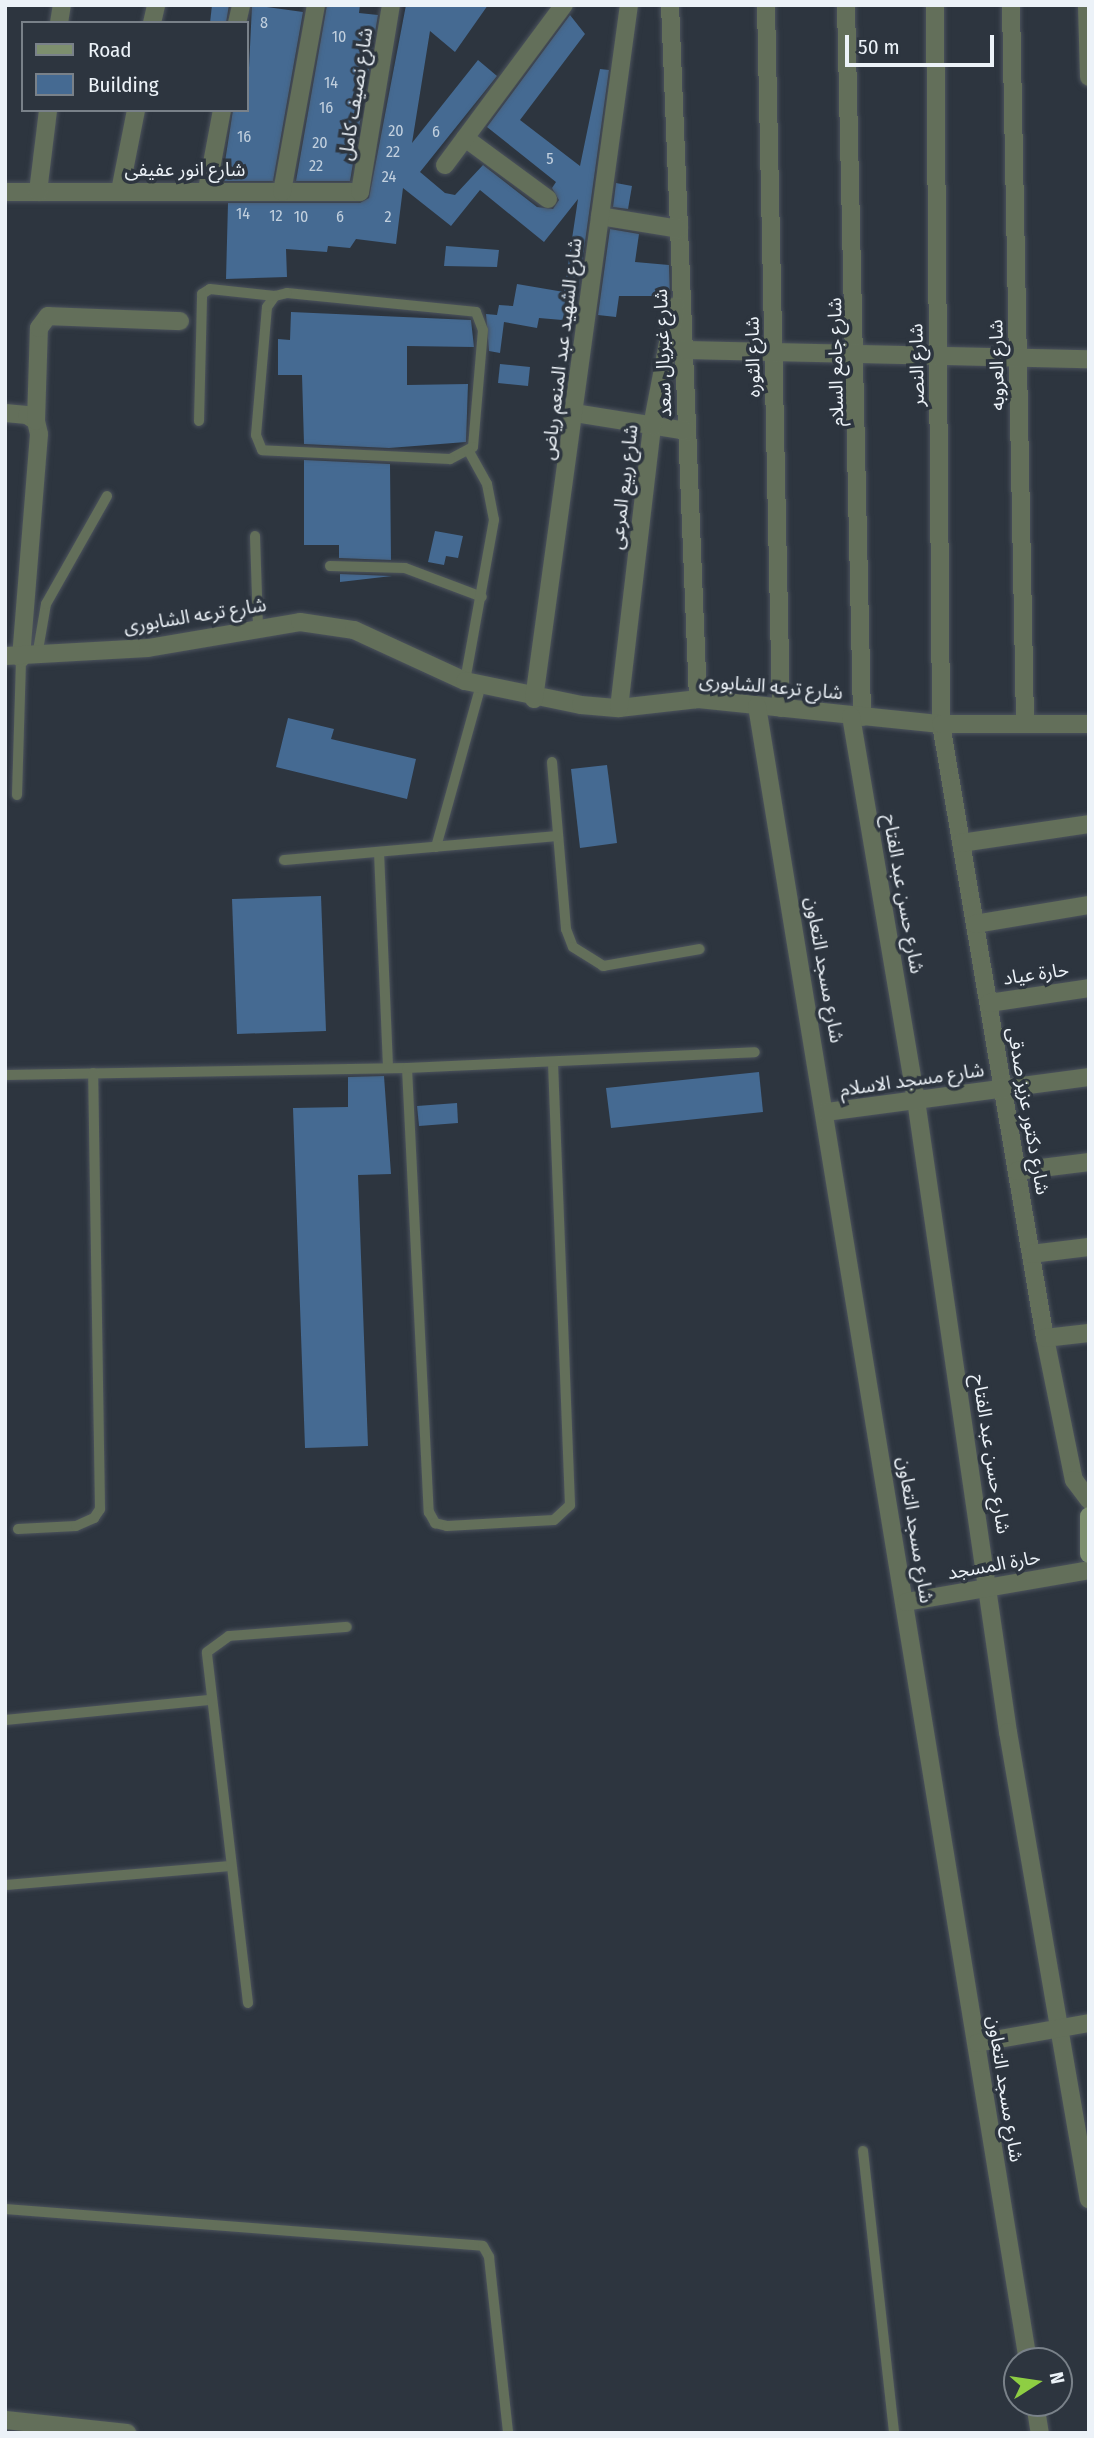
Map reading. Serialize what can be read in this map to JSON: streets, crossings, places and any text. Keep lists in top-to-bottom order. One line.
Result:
{"streets":{"street":["شارع نصيف كامل","شارع انور عفيفى","شارع الشهيد عبد المنعم رياض","شارع غبريال سعد","شارع الثوره","شارع جامع السلام","شارع النصر","شارع العروبه","شارع ربيع المرعى","شارع ترعه الشابورى","شارع حسن عبد الفتاح","شارع مسجد التعاون","حارة عياد","شارع مسجد الاسلام","شارع دكتور عزيز صدقى","حارة المسجد"]},"crossings":[["شارع نصيف كامل","شارع انور عفيفى"],["شارع الشهيد عبد المنعم رياض","شارع ترعه الشابورى"],["شارع غبريال سعد","شارع ربيع المرعى"],["شارع غبريال سعد","شارع ترعه الشابورى"],["شارع الثوره","شارع ترعه الشابورى"],["شارع جامع السلام","شارع ترعه الشابورى"],["شارع جامع السلام","شارع حسن عبد الفتاح"],["شارع النصر","شارع ترعه الشابورى"],["شارع النصر","شارع دكتور عزيز صدقى"],["شارع العروبه","شارع ترعه الشابورى"],["شارع ربيع المرعى","شارع ترعه الشابورى"],["شارع ترعه الشابورى","شارع حسن عبد الفتاح"],["شارع ترعه الشابورى","شارع مسجد التعاون"],["شارع ترعه الشابورى","شارع دكتور عزيز صدقى"],["شارع حسن عبد الفتاح","شارع مسجد الاسلام"],["شارع حسن عبد الفتاح","حارة المسجد"],["شارع مسجد التعاون","شارع مسجد الاسلام"],["شارع مسجد التعاون","حارة المسجد"],["حارة عياد","شارع دكتور عزيز صدقى"],["شارع مسجد الاسلام","شارع دكتور عزيز صدقى"]],"house_numbers":["8","10","14","16","20","6","16","20","22","5","22","24","14","12","10","6","2"],"legend":["Road","Building"],"scale_bar":"50 m","north":"right"}
